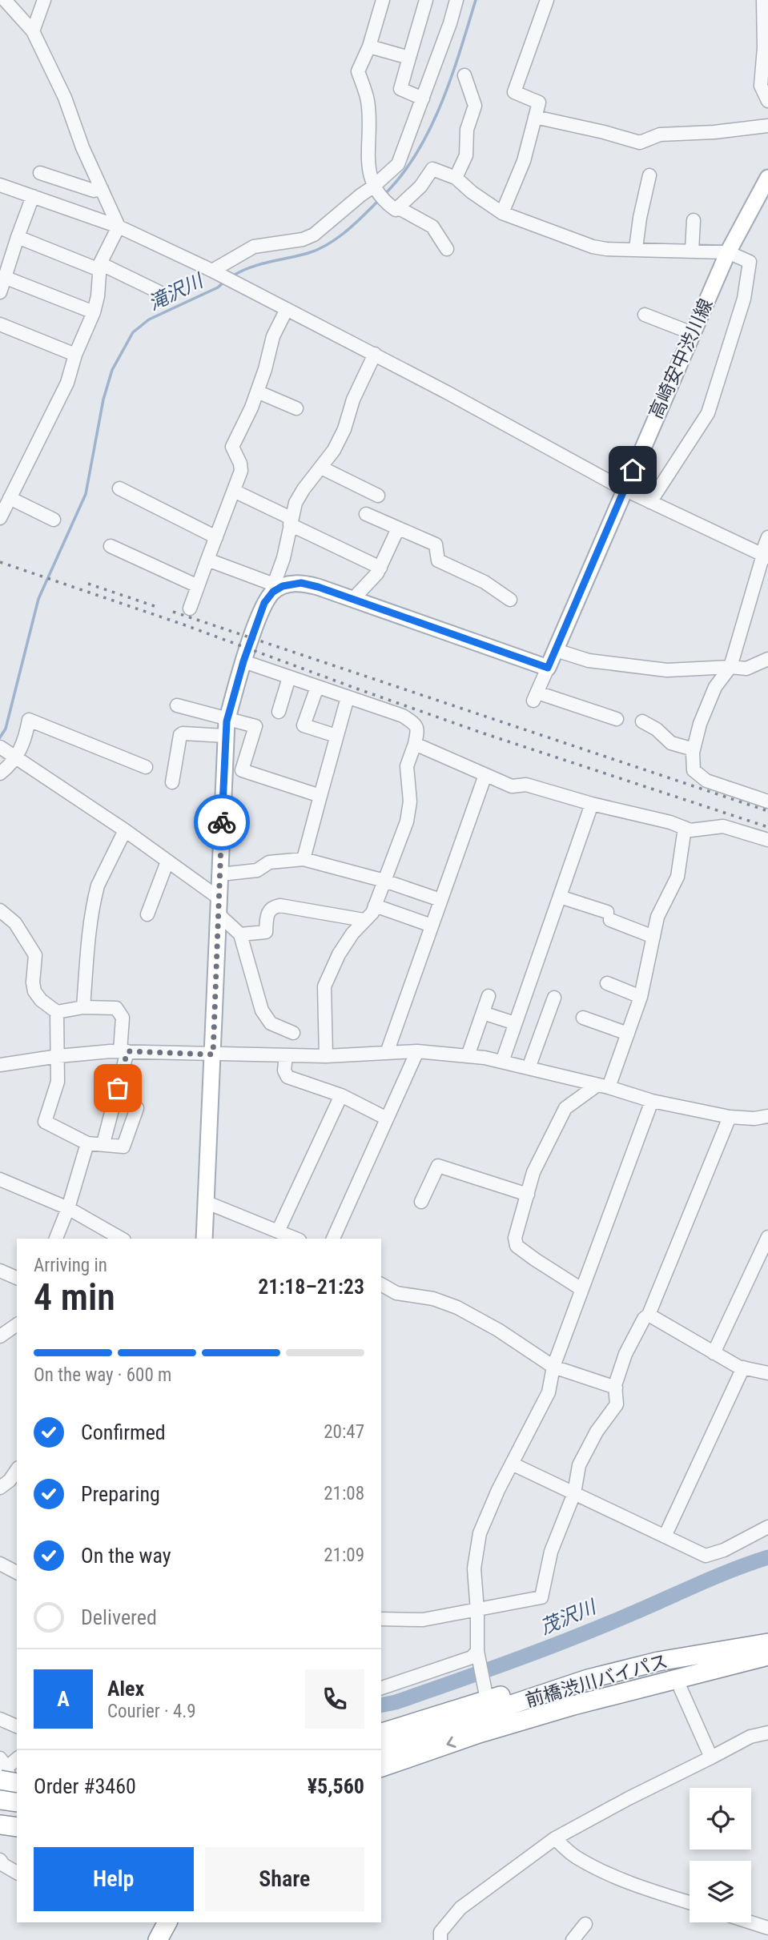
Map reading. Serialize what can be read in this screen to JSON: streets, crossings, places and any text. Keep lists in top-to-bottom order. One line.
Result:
{"streets":{"highway":["前橋渋川バイパス"],"main road":["高崎安中渋川線"]},"water":["滝沢川","茂沢川"],"page":{"heading":["4 min","Arriving in","21:18–21:23"],"panel":["Alex","Courier · 4.9","Order #3460","¥5,560"],"bar":"On the way · 600 m","list":[["Confirmed","20:47"],["Preparing","21:08"],["On the way","21:09"],"Delivered"],"round":"A","buttons":["Help","Share"]}}
